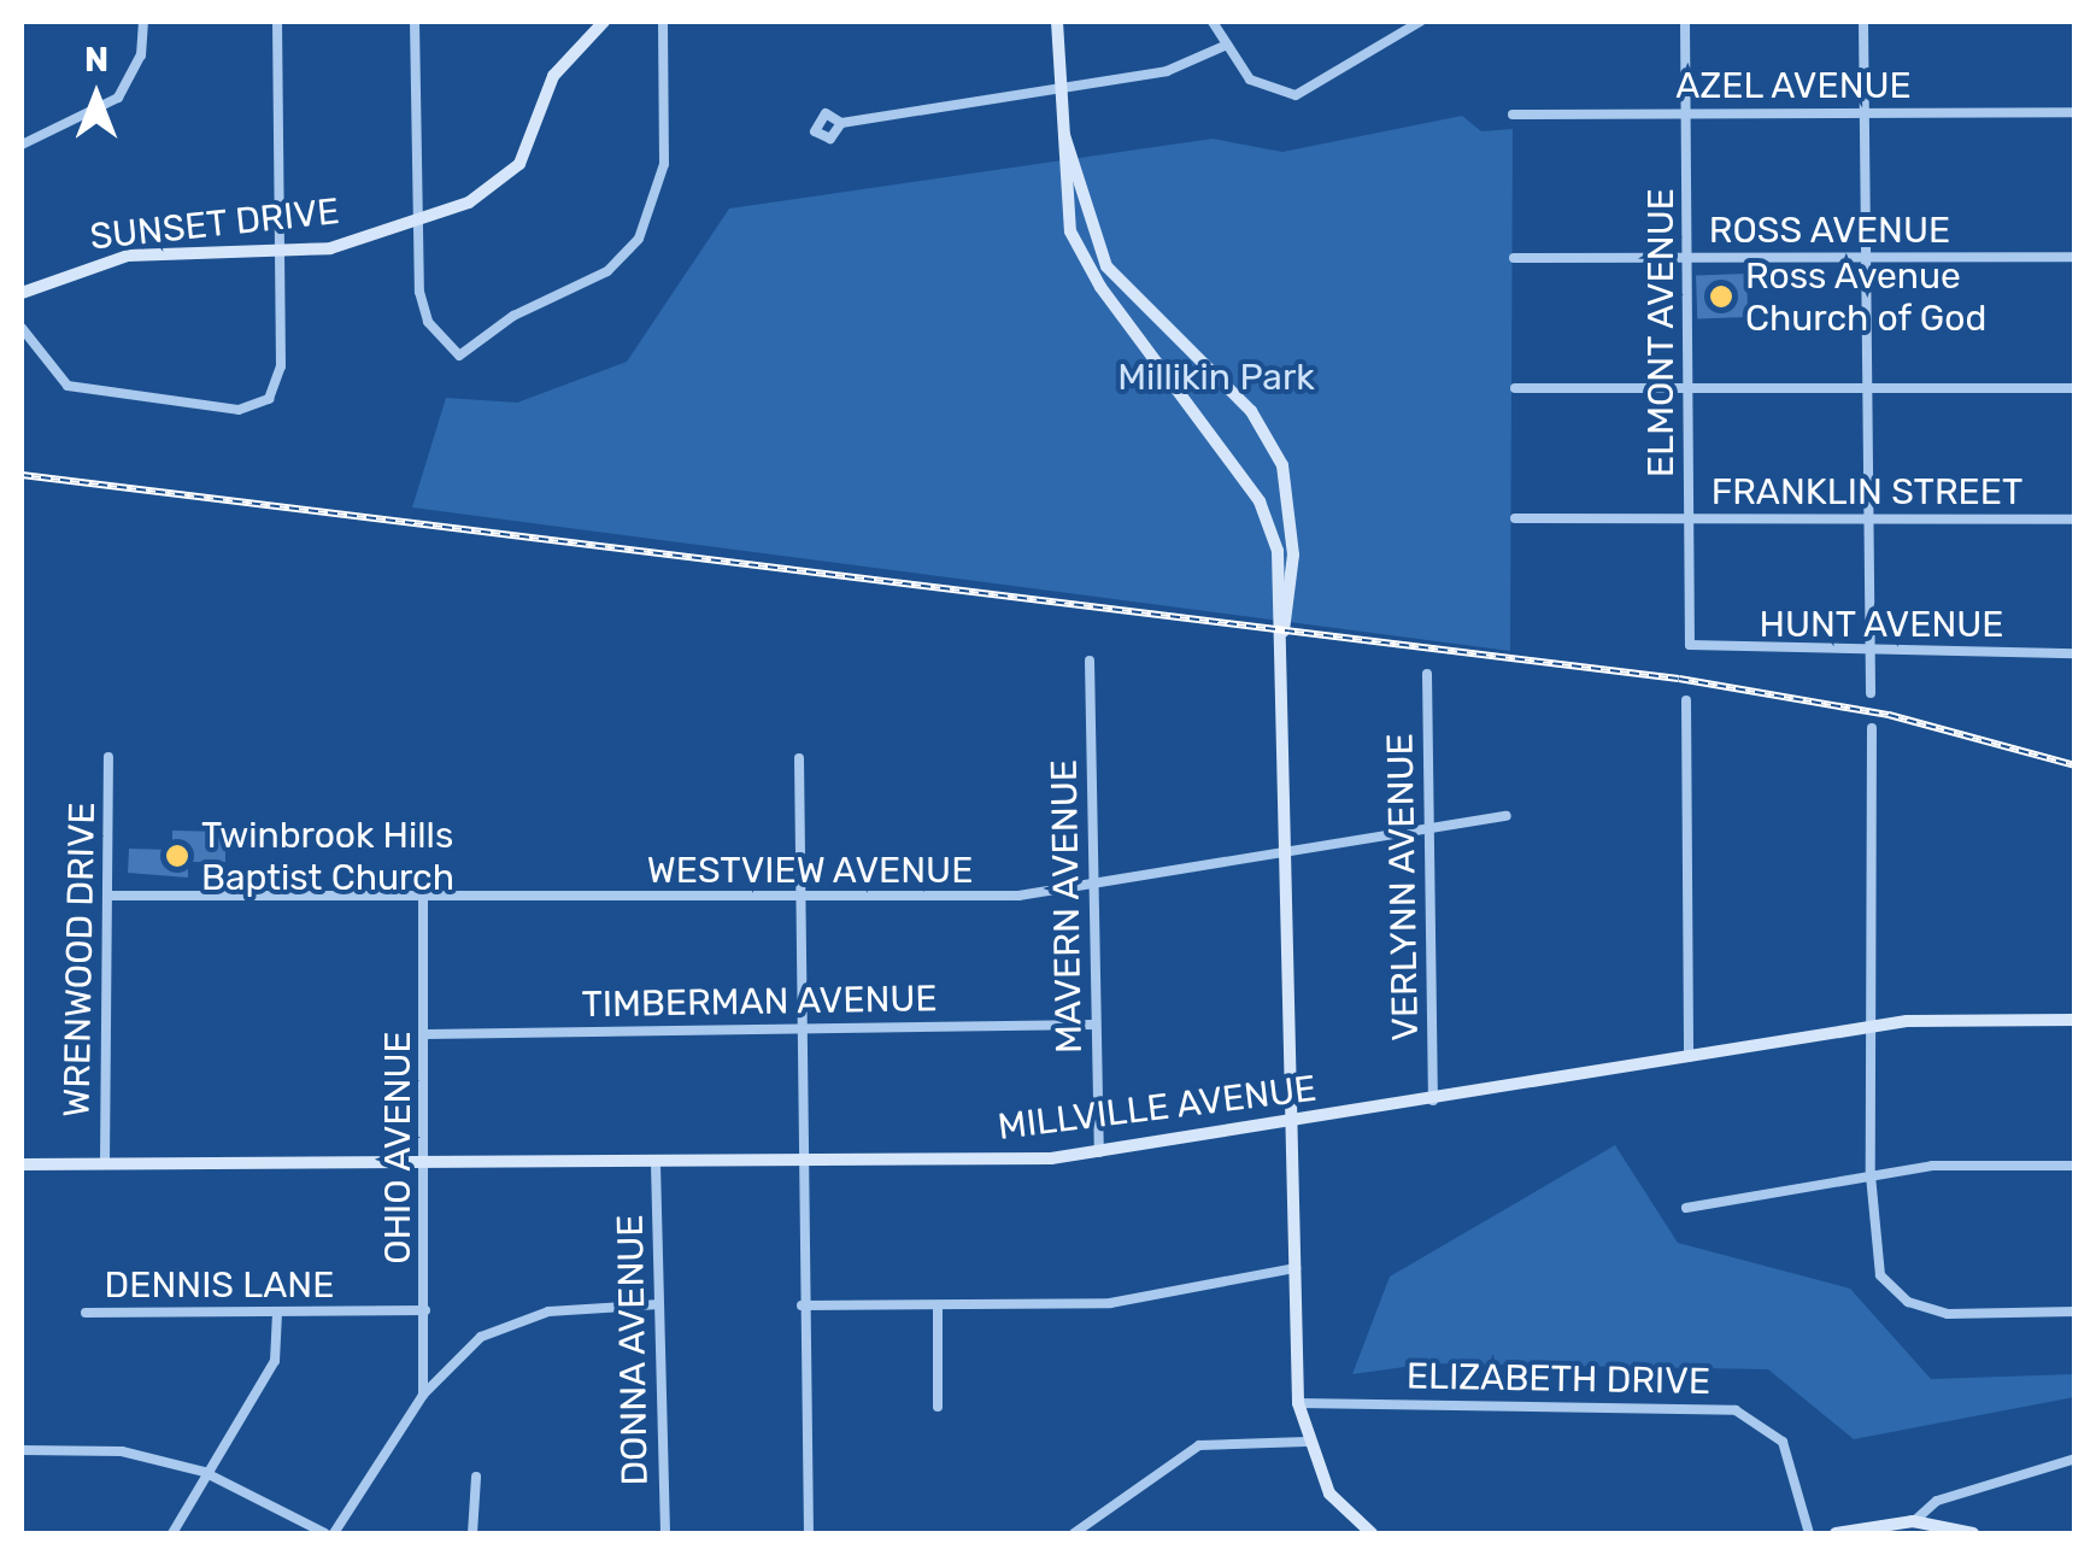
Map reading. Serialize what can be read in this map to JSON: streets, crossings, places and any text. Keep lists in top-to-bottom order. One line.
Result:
{"streets":{"street":["AZEL AVENUE","SUNSET DRIVE","ROSS AVENUE","ELMONT AVENUE","FRANKLIN STREET","HUNT AVENUE","WESTVIEW AVENUE","VERLYNN AVENUE","MAVERN AVENUE","WRENWOOD DRIVE","TIMBERMAN AVENUE","MILLVILLE AVENUE","OHIO AVENUE","DENNIS LANE","DONNA AVENUE","ELIZABETH DRIVE"]},"crossings":[["AZEL AVENUE","ELMONT AVENUE"],["ROSS AVENUE","ELMONT AVENUE"],["ELMONT AVENUE","FRANKLIN STREET"],["ELMONT AVENUE","HUNT AVENUE"],["WESTVIEW AVENUE","VERLYNN AVENUE"],["WESTVIEW AVENUE","MAVERN AVENUE"],["WESTVIEW AVENUE","WRENWOOD DRIVE"],["WESTVIEW AVENUE","OHIO AVENUE"],["VERLYNN AVENUE","MILLVILLE AVENUE"],["MAVERN AVENUE","TIMBERMAN AVENUE"],["MAVERN AVENUE","MILLVILLE AVENUE"],["WRENWOOD DRIVE","MILLVILLE AVENUE"],["TIMBERMAN AVENUE","OHIO AVENUE"],["MILLVILLE AVENUE","OHIO AVENUE"],["MILLVILLE AVENUE","DONNA AVENUE"],["OHIO AVENUE","DENNIS LANE"]],"parks":["Millikin Park"],"places":["Ross Avenue Church of God","Twinbrook Hills Baptist Church"],"north":"top"}
